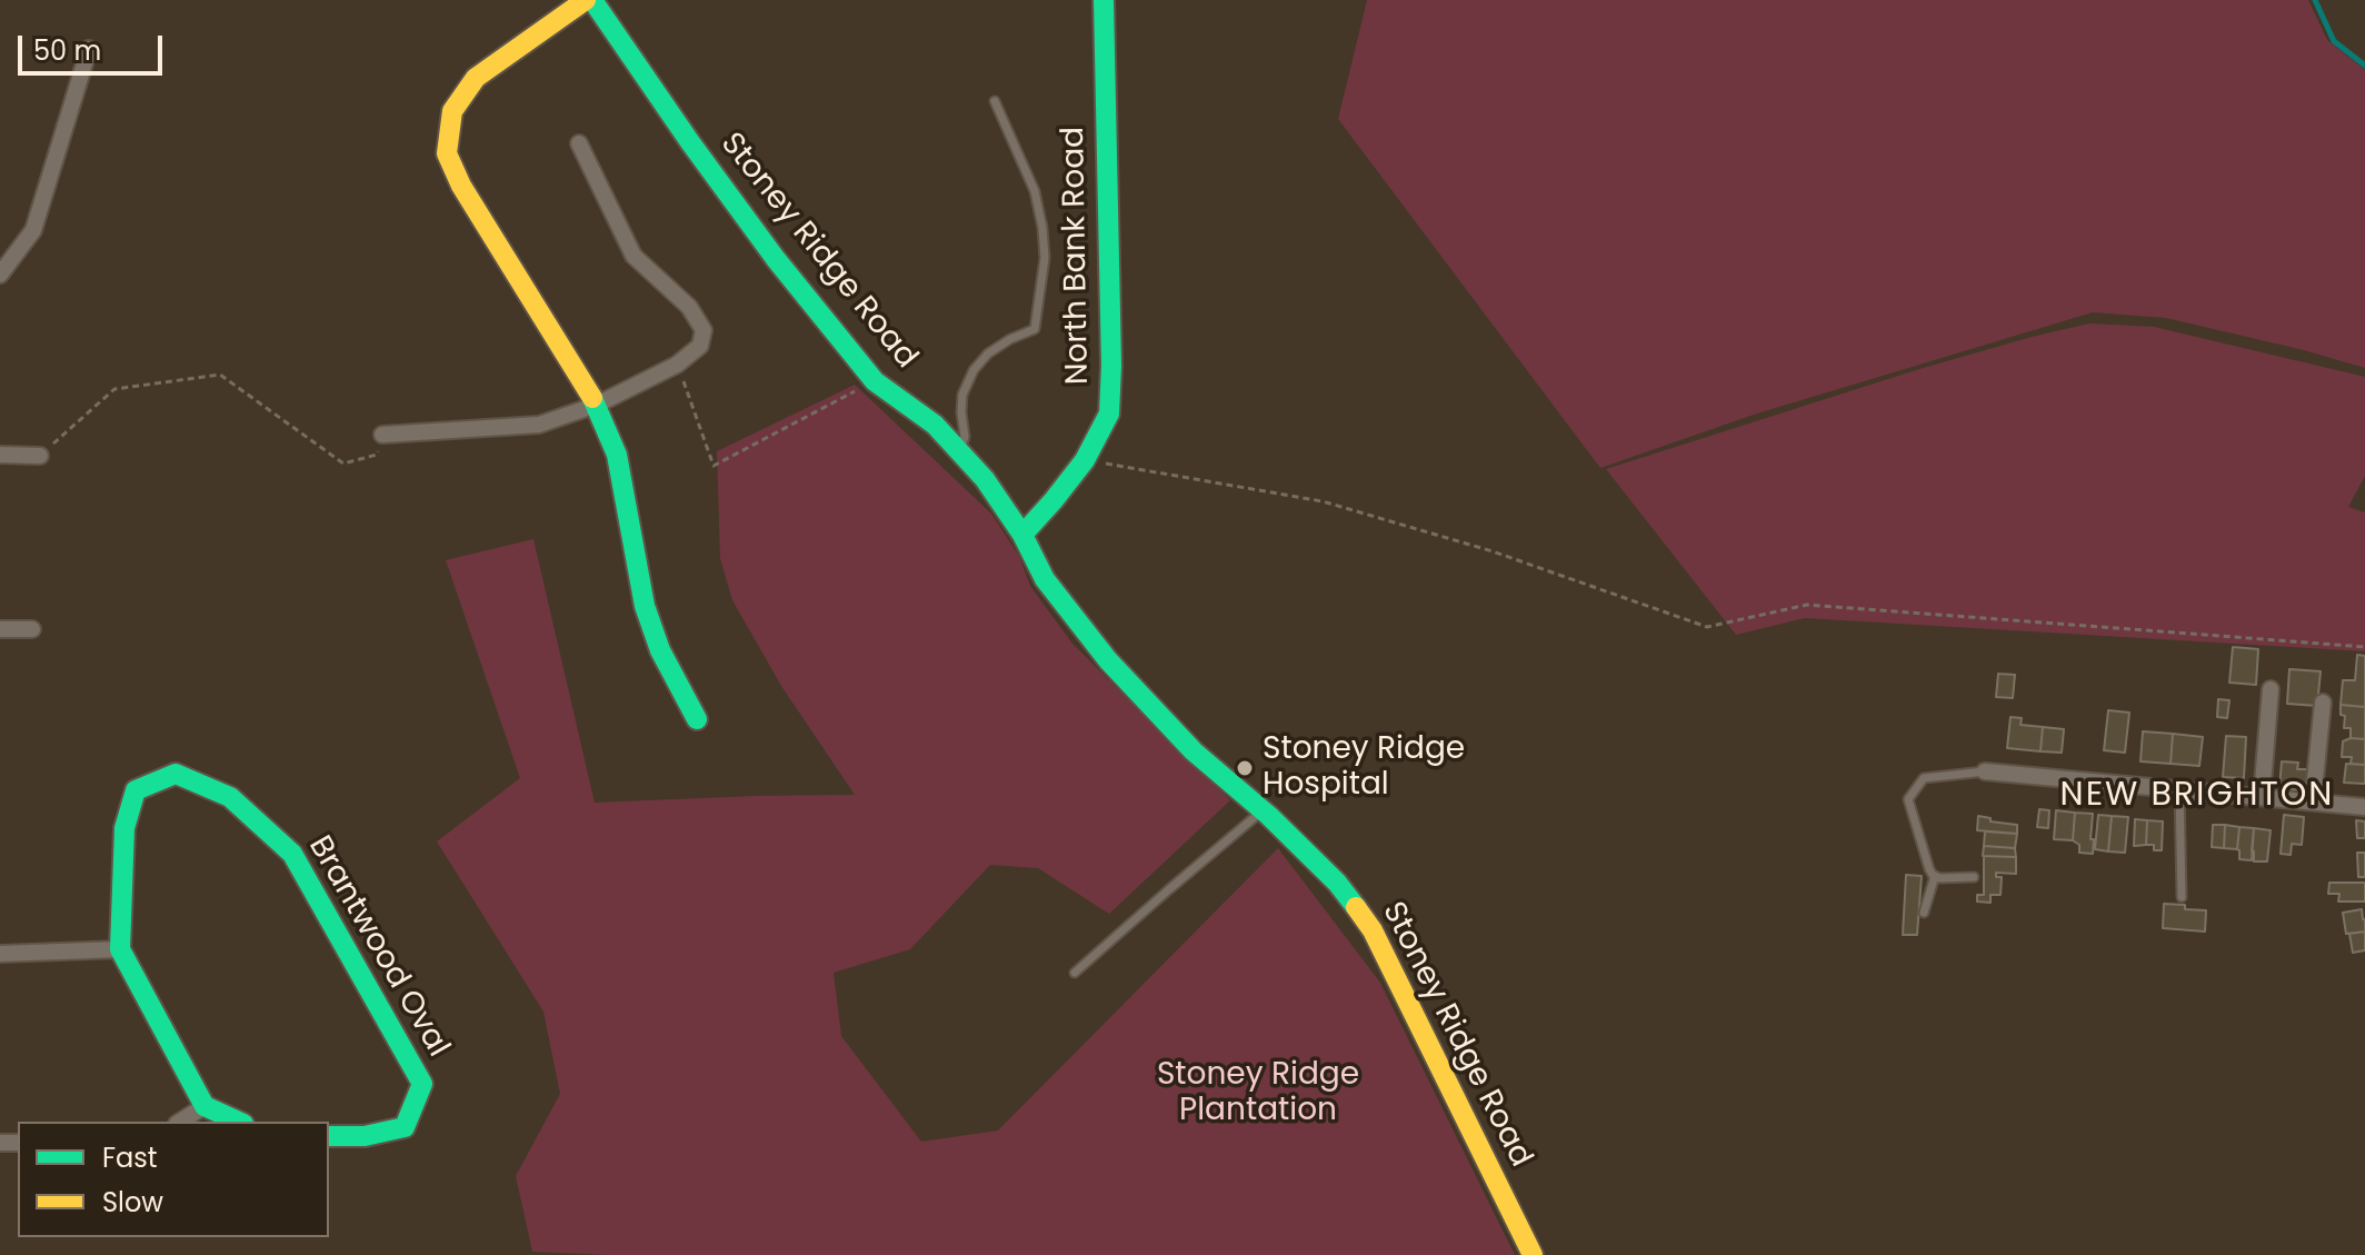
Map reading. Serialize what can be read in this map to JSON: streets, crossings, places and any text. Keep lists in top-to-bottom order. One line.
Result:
{"streets":{"street":["Stoney Ridge Road","North Bank Road","Brantwood Oval"]},"crossings":[["Stoney Ridge Road","North Bank Road"]],"districts":["NEW BRIGHTON"],"parks":["Stoney Ridge Plantation"],"places":["Stoney Ridge Hospital"],"legend":["Fast","Slow"],"scale_bar":"50 m"}
